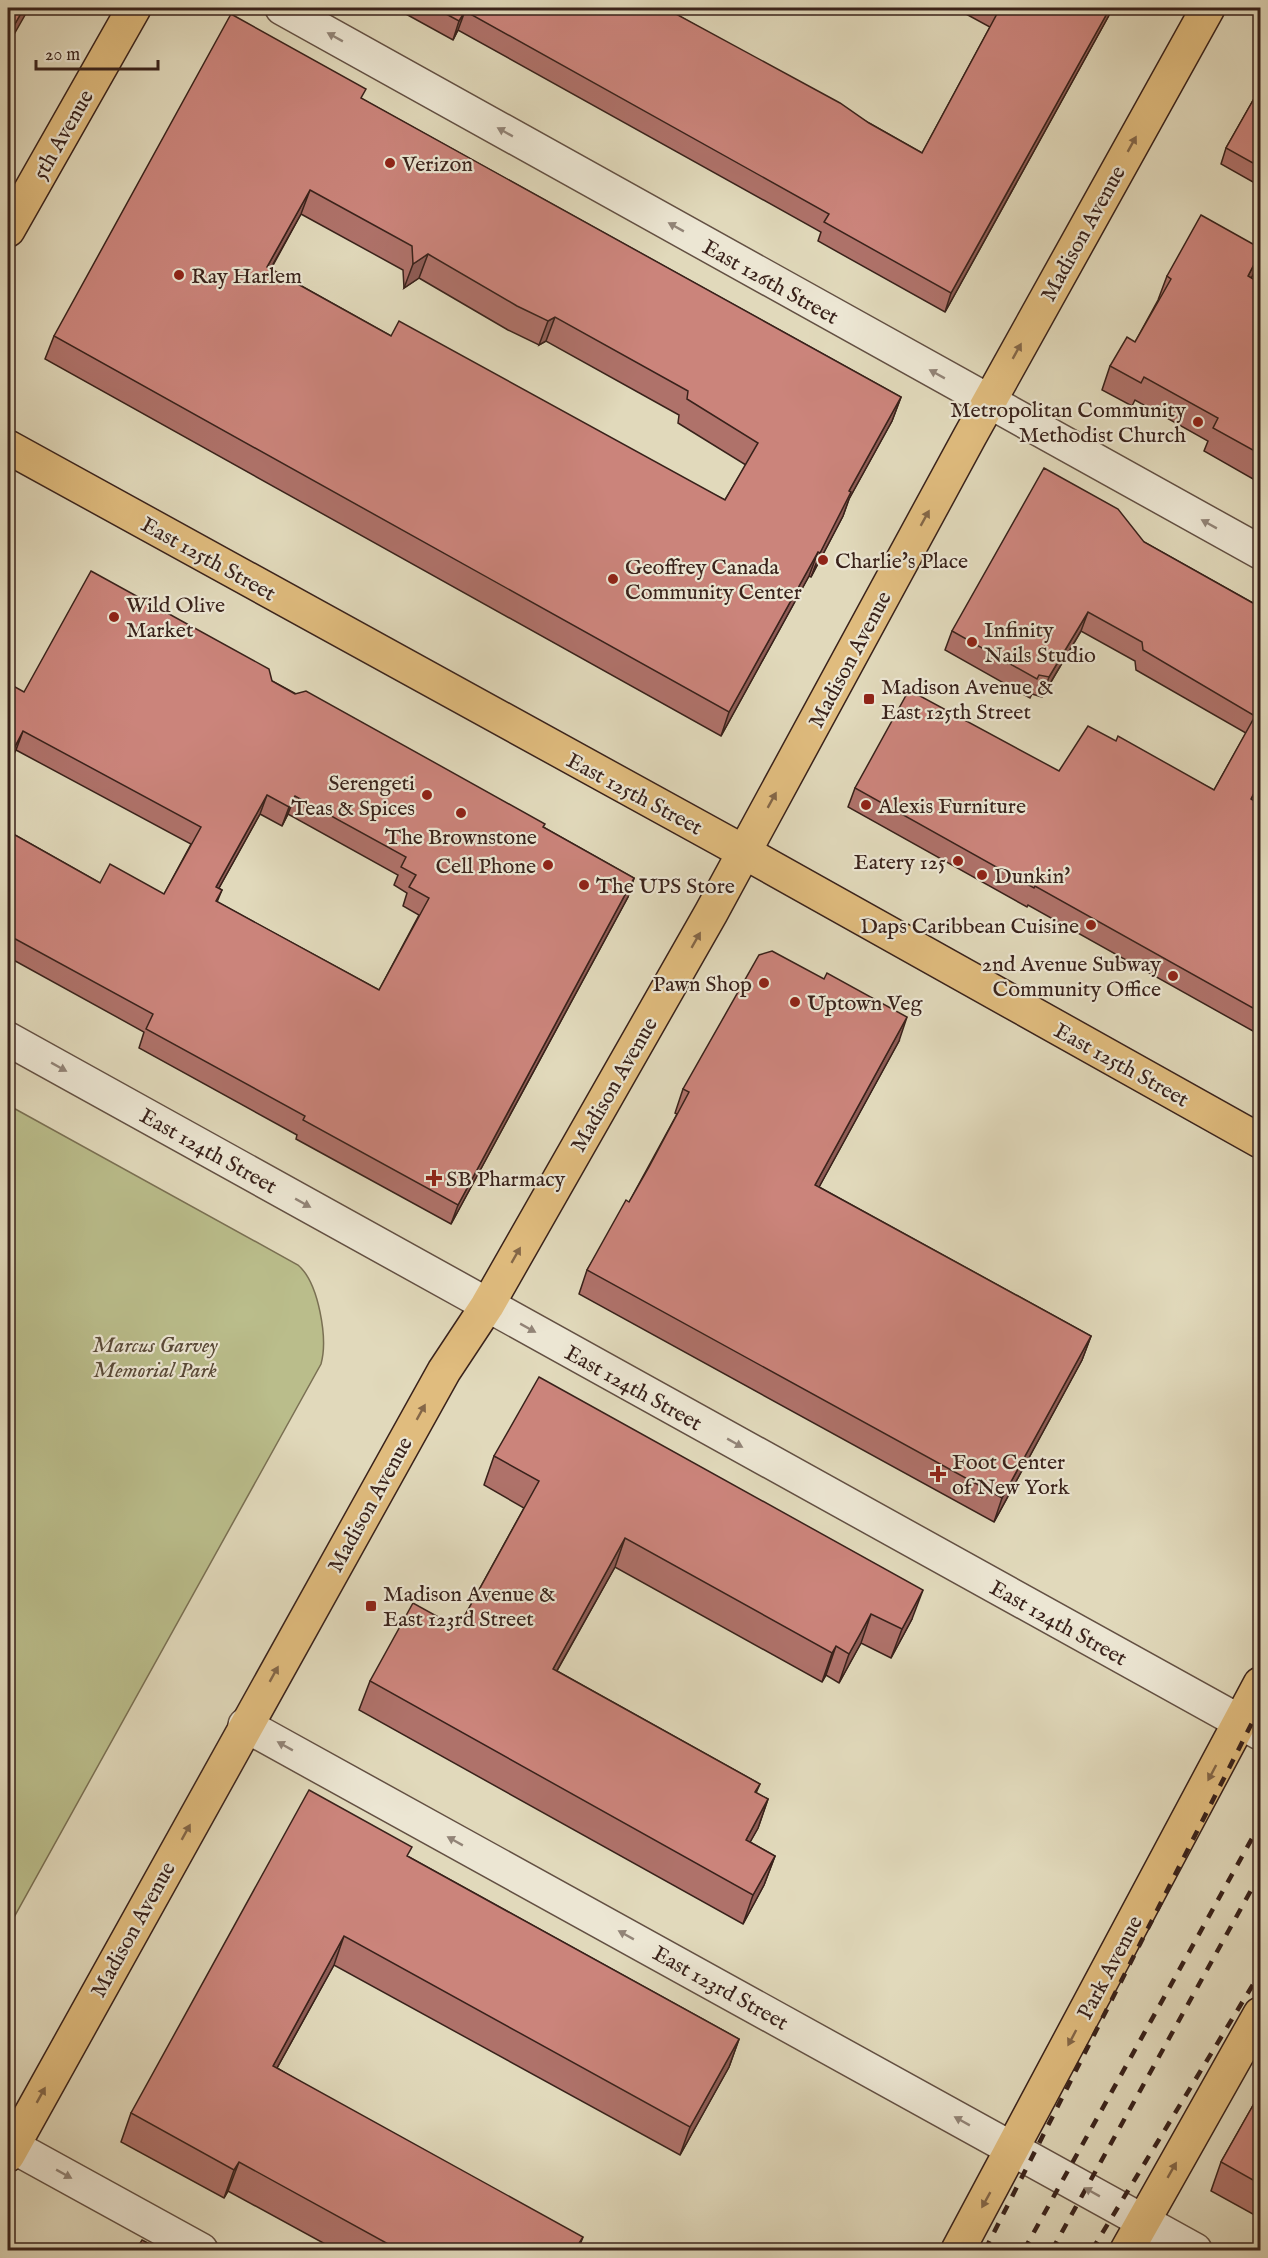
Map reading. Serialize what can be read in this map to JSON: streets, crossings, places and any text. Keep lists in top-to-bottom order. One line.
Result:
{"streets":{"main road":["5th Avenue","Madison Avenue","East 125th Street","Park Avenue"],"street":["East 126th Street","East 124th Street","East 123rd Street"]},"crossings":[["Madison Avenue","East 126th Street"],["Madison Avenue","East 125th Street"],["Madison Avenue","East 124th Street"],["Madison Avenue","East 123rd Street"],["East 124th Street","Park Avenue"],["Park Avenue","East 123rd Street"]],"one_way":["Madison Avenue","East 126th Street","East 124th Street","East 123rd Street"],"parks":["Marcus Garvey Memorial Park"],"places":{"other":["Verizon","Ray Harlem","Metropolitan Community Methodist Church","Charlie's Place","Geoffrey Canada Community Center","Wild Olive Market","Infinity Nails Studio","Serengeti Teas & Spices","Alexis Furniture","The Brownstone","Eatery 125","Cell Phone","Dunkin'","The UPS Store","Daps Caribbean Cuisine","2nd Avenue Subway Community Office","Pawn Shop","Uptown Veg"],"transit":["Madison Avenue & East 125th Street","Madison Avenue & East 123rd Street"],"health":["SB Pharmacy","Foot Center of New York"]},"scale_bar":"20 m"}
